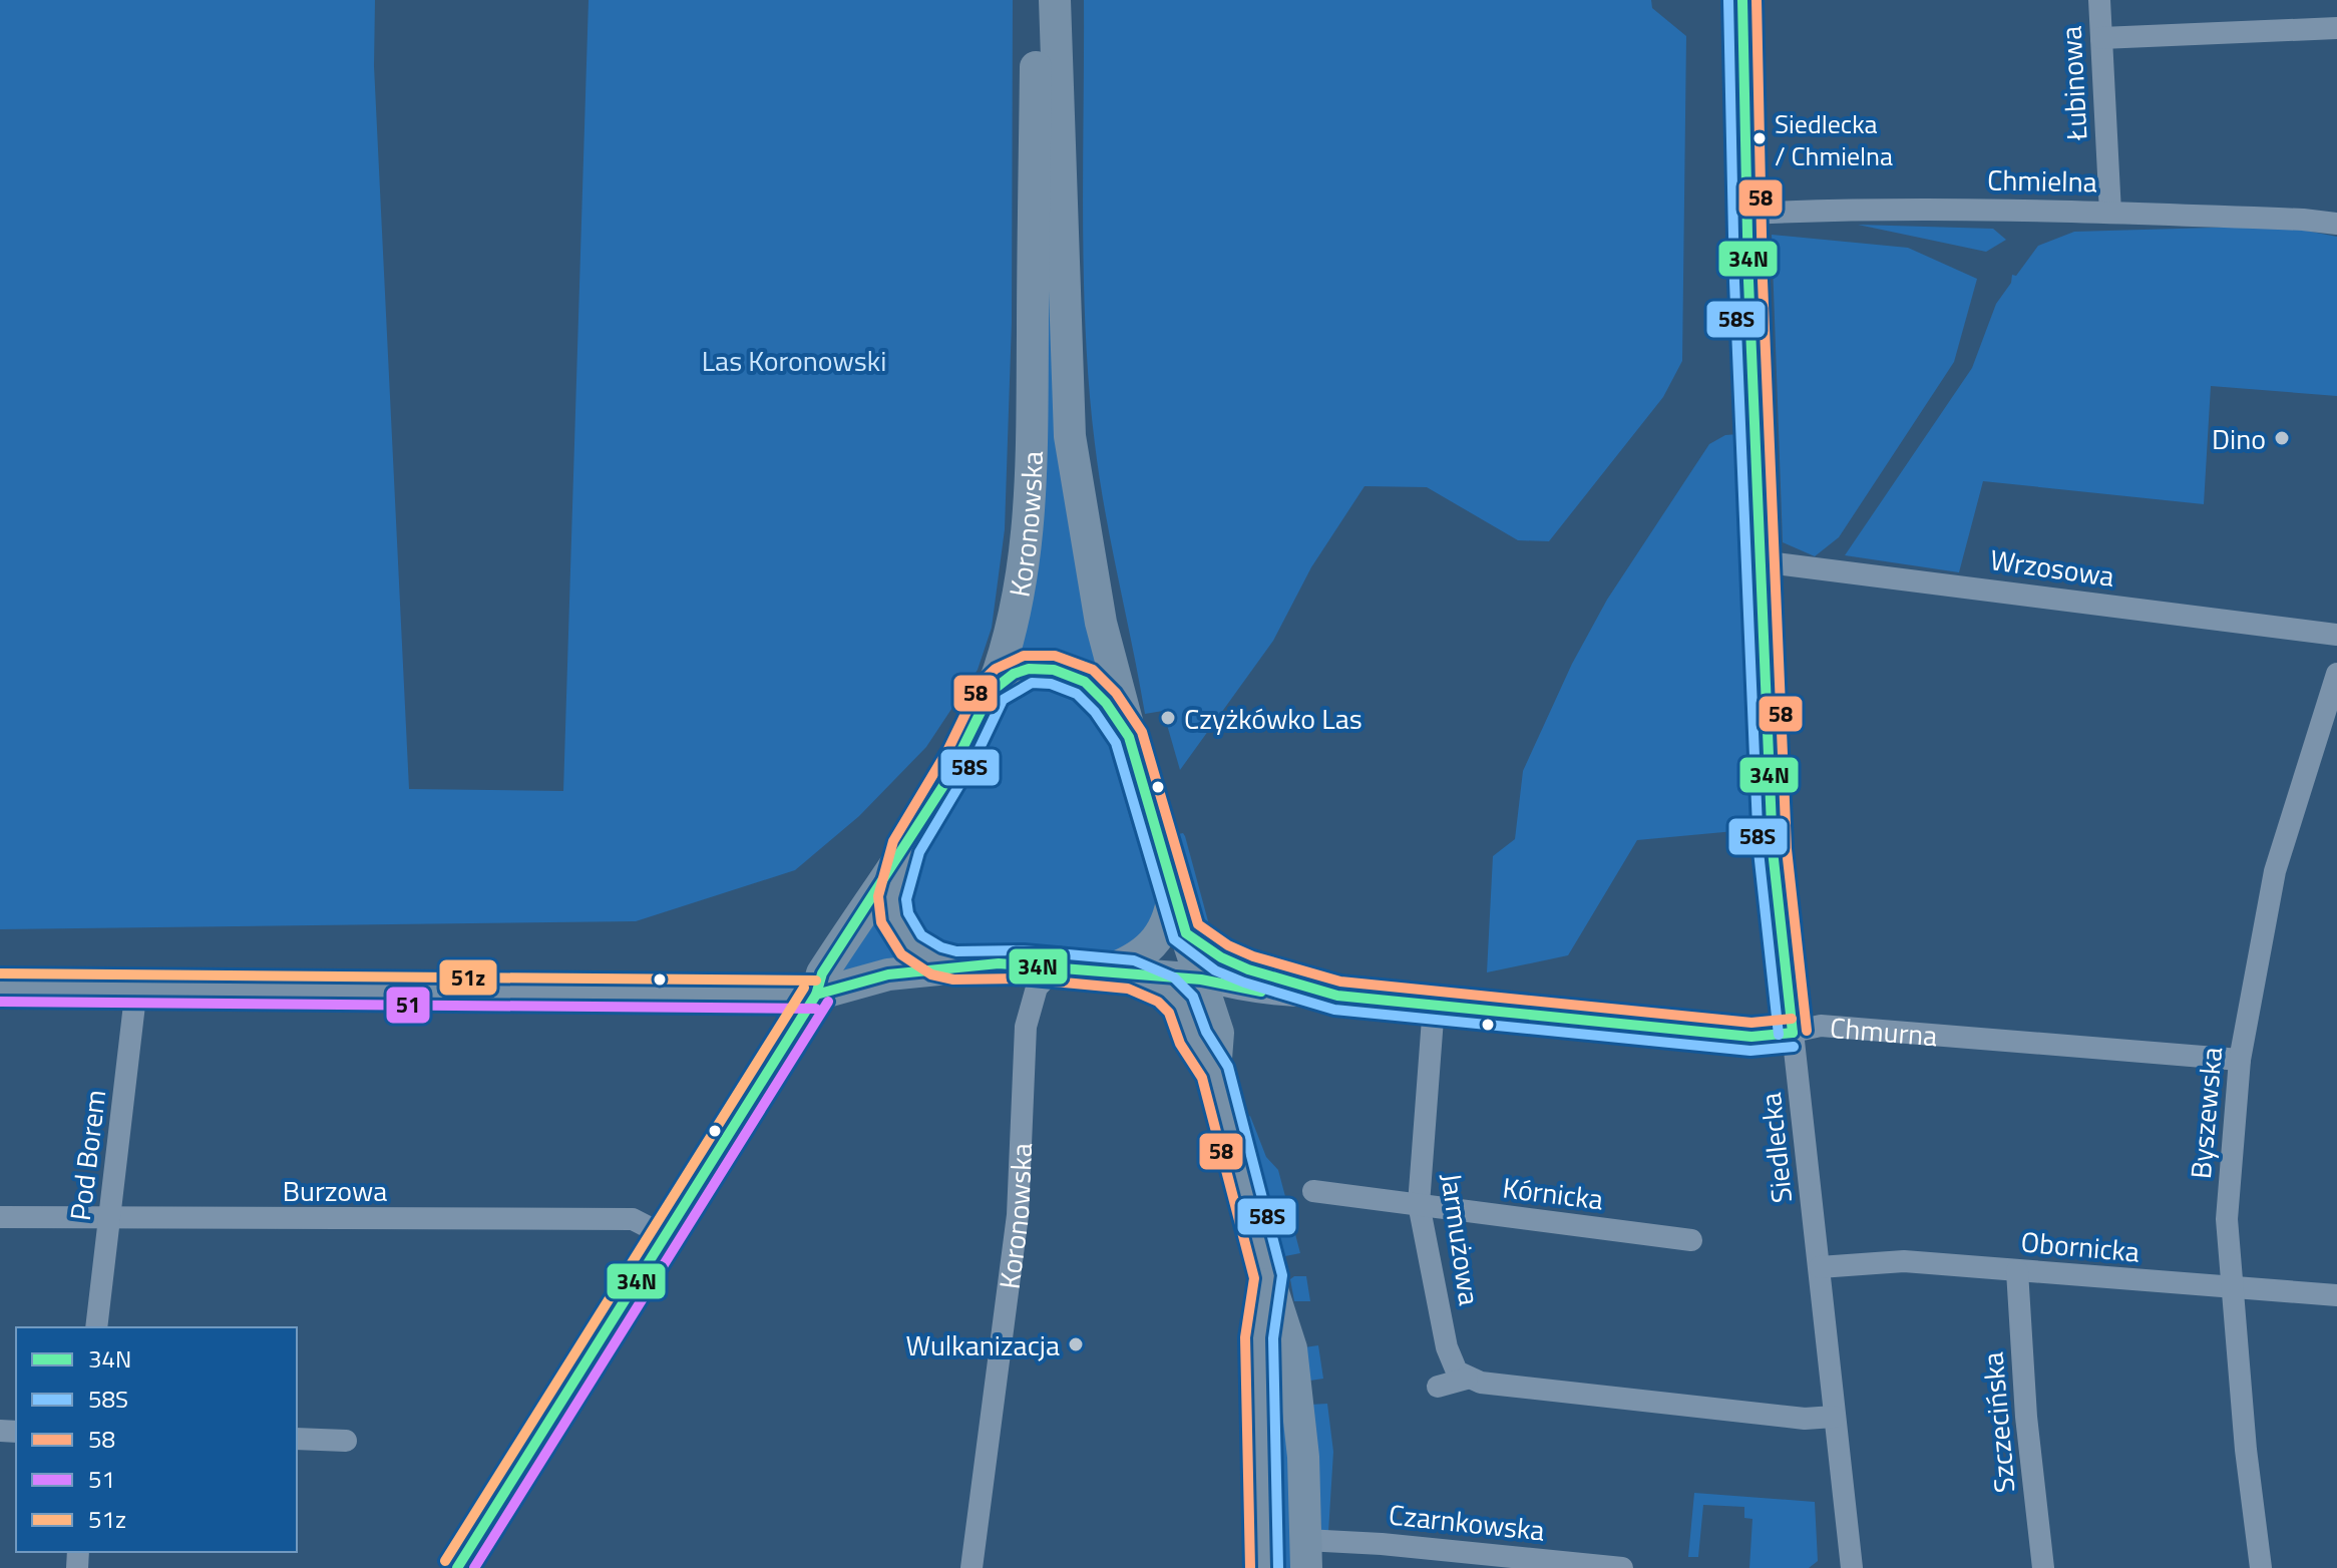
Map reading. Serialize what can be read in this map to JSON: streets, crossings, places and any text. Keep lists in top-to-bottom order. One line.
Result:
{"streets":{"main road":["Koronowska","Chmurna"],"street":["Łubinowa","Chmielna","Wrzosowa","Byszewska","Siedlecka","Pod Borem","Burzowa","Kórnicka","Jarmużowa","Obornicka","Szczecińska","Czarnkowska"]},"crossings":[["Łubinowa","Chmielna"],["Chmielna","Siedlecka"],["Koronowska","Chmurna"],["Wrzosowa","Siedlecka"],["Chmurna","Byszewska"],["Chmurna","Siedlecka"],["Chmurna","Jarmużowa"],["Byszewska","Obornicka"],["Siedlecka","Obornicka"],["Pod Borem","Burzowa"],["Kórnicka","Jarmużowa"],["Obornicka","Szczecińska"]],"parks":["Las Koronowski"],"places":["Siedlecka / Chmielna","Dino","Czyżkówko Las","Wulkanizacja"],"lines":["transit line 34N","transit line 58S","transit line 58","transit line 51z","transit line 51"],"legend":["34N","58S","58","51","51z"]}
